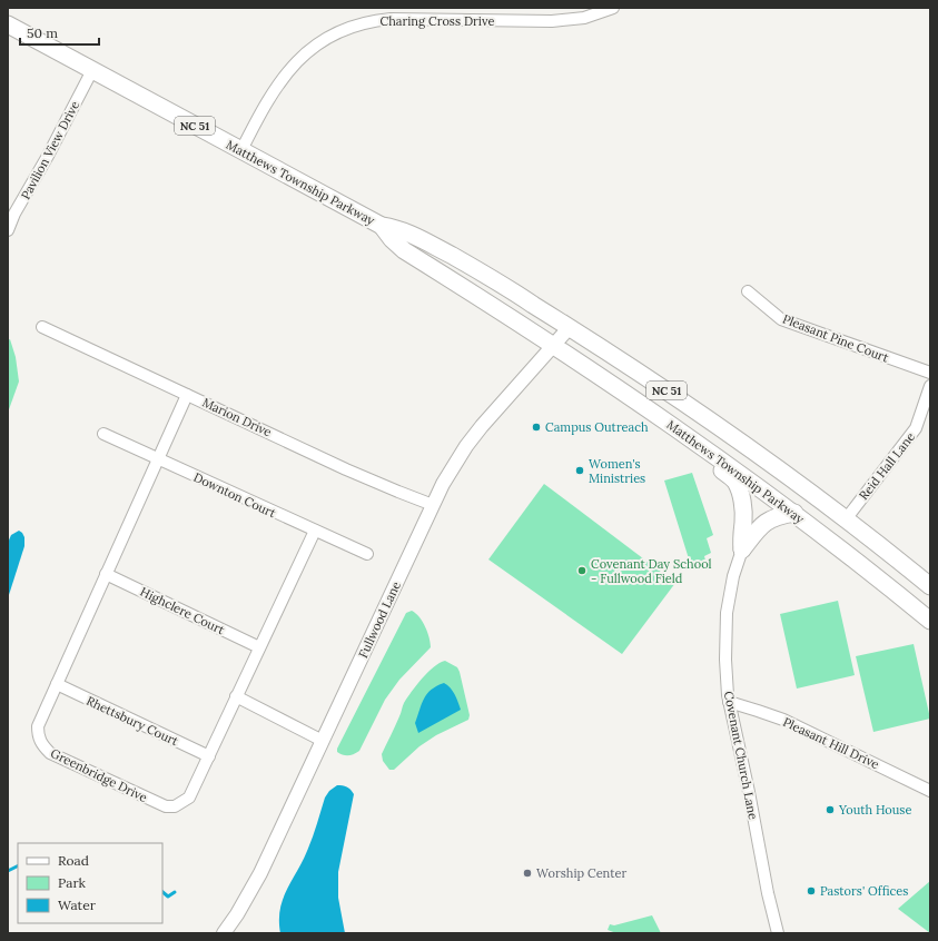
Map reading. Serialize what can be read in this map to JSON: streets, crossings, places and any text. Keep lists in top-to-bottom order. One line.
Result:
{"streets":{"main road":["NC 51","Matthews Township Parkway"],"street":["Charing Cross Drive","Pavilion View Drive","Pleasant Pine Court","Marion Drive","Reid Hall Lane","Downton Court","Highclere Court","Fullwood Lane","Rhettsbury Court","Pleasant Hill Drive","Covenant Church Lane","Greenbridge Drive"]},"crossings":[["Charing Cross Drive","Matthews Township Parkway"],["Pavilion View Drive","Matthews Township Parkway"],["Matthews Township Parkway","Reid Hall Lane"],["Matthews Township Parkway","Fullwood Lane"],["Marion Drive","Fullwood Lane"],["Marion Drive","Greenbridge Drive"],["Downton Court","Greenbridge Drive"],["Highclere Court","Greenbridge Drive"],["Rhettsbury Court","Greenbridge Drive"],["Pleasant Hill Drive","Covenant Church Lane"]],"places":["Campus Outreach","Women's Ministries","Covenant Day School - Fullwood Field","Youth House","Worship Center","Pastors' Offices"],"legend":["Road","Park","Water"],"scale_bar":"50 m"}
